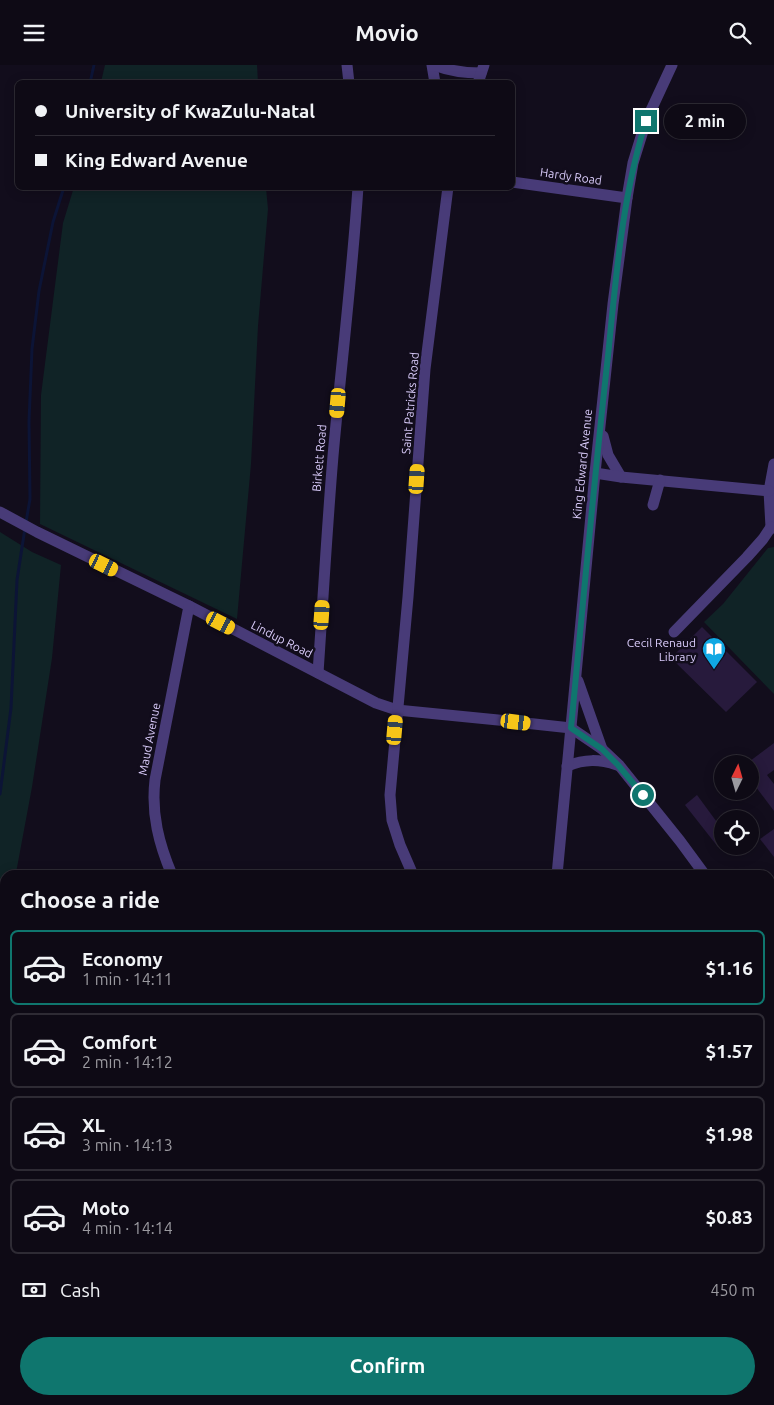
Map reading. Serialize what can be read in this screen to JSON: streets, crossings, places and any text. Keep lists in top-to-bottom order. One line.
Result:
{"streets":{"street":["Hardy Road","Saint Patricks Road","Birkett Road","King Edward Avenue","Lindup Road","Maud Avenue"]},"crossings":[["Hardy Road","King Edward Avenue"],["Saint Patricks Road","Lindup Road"],["Birkett Road","Lindup Road"],["King Edward Avenue","Lindup Road"],["Lindup Road","Maud Avenue"]],"places":{"library":["Cecil Renaud Library"]},"north":"top","page":{"header":"Movio","banner":["University of KwaZulu-Natal","King Edward Avenue"],"bubble":"2 min","heading":"Choose a ride","list":[{"name":"Economy","note":"1 min · 14:11","value":"$1.16"},{"name":"Comfort","note":"2 min · 14:12","value":"$1.57"},{"name":"XL","note":"3 min · 14:13","value":"$1.98"},{"name":"Moto","note":"4 min · 14:14","value":"$0.83"}],"pay":["Cash","450 m"],"buttons":"Confirm"}}
